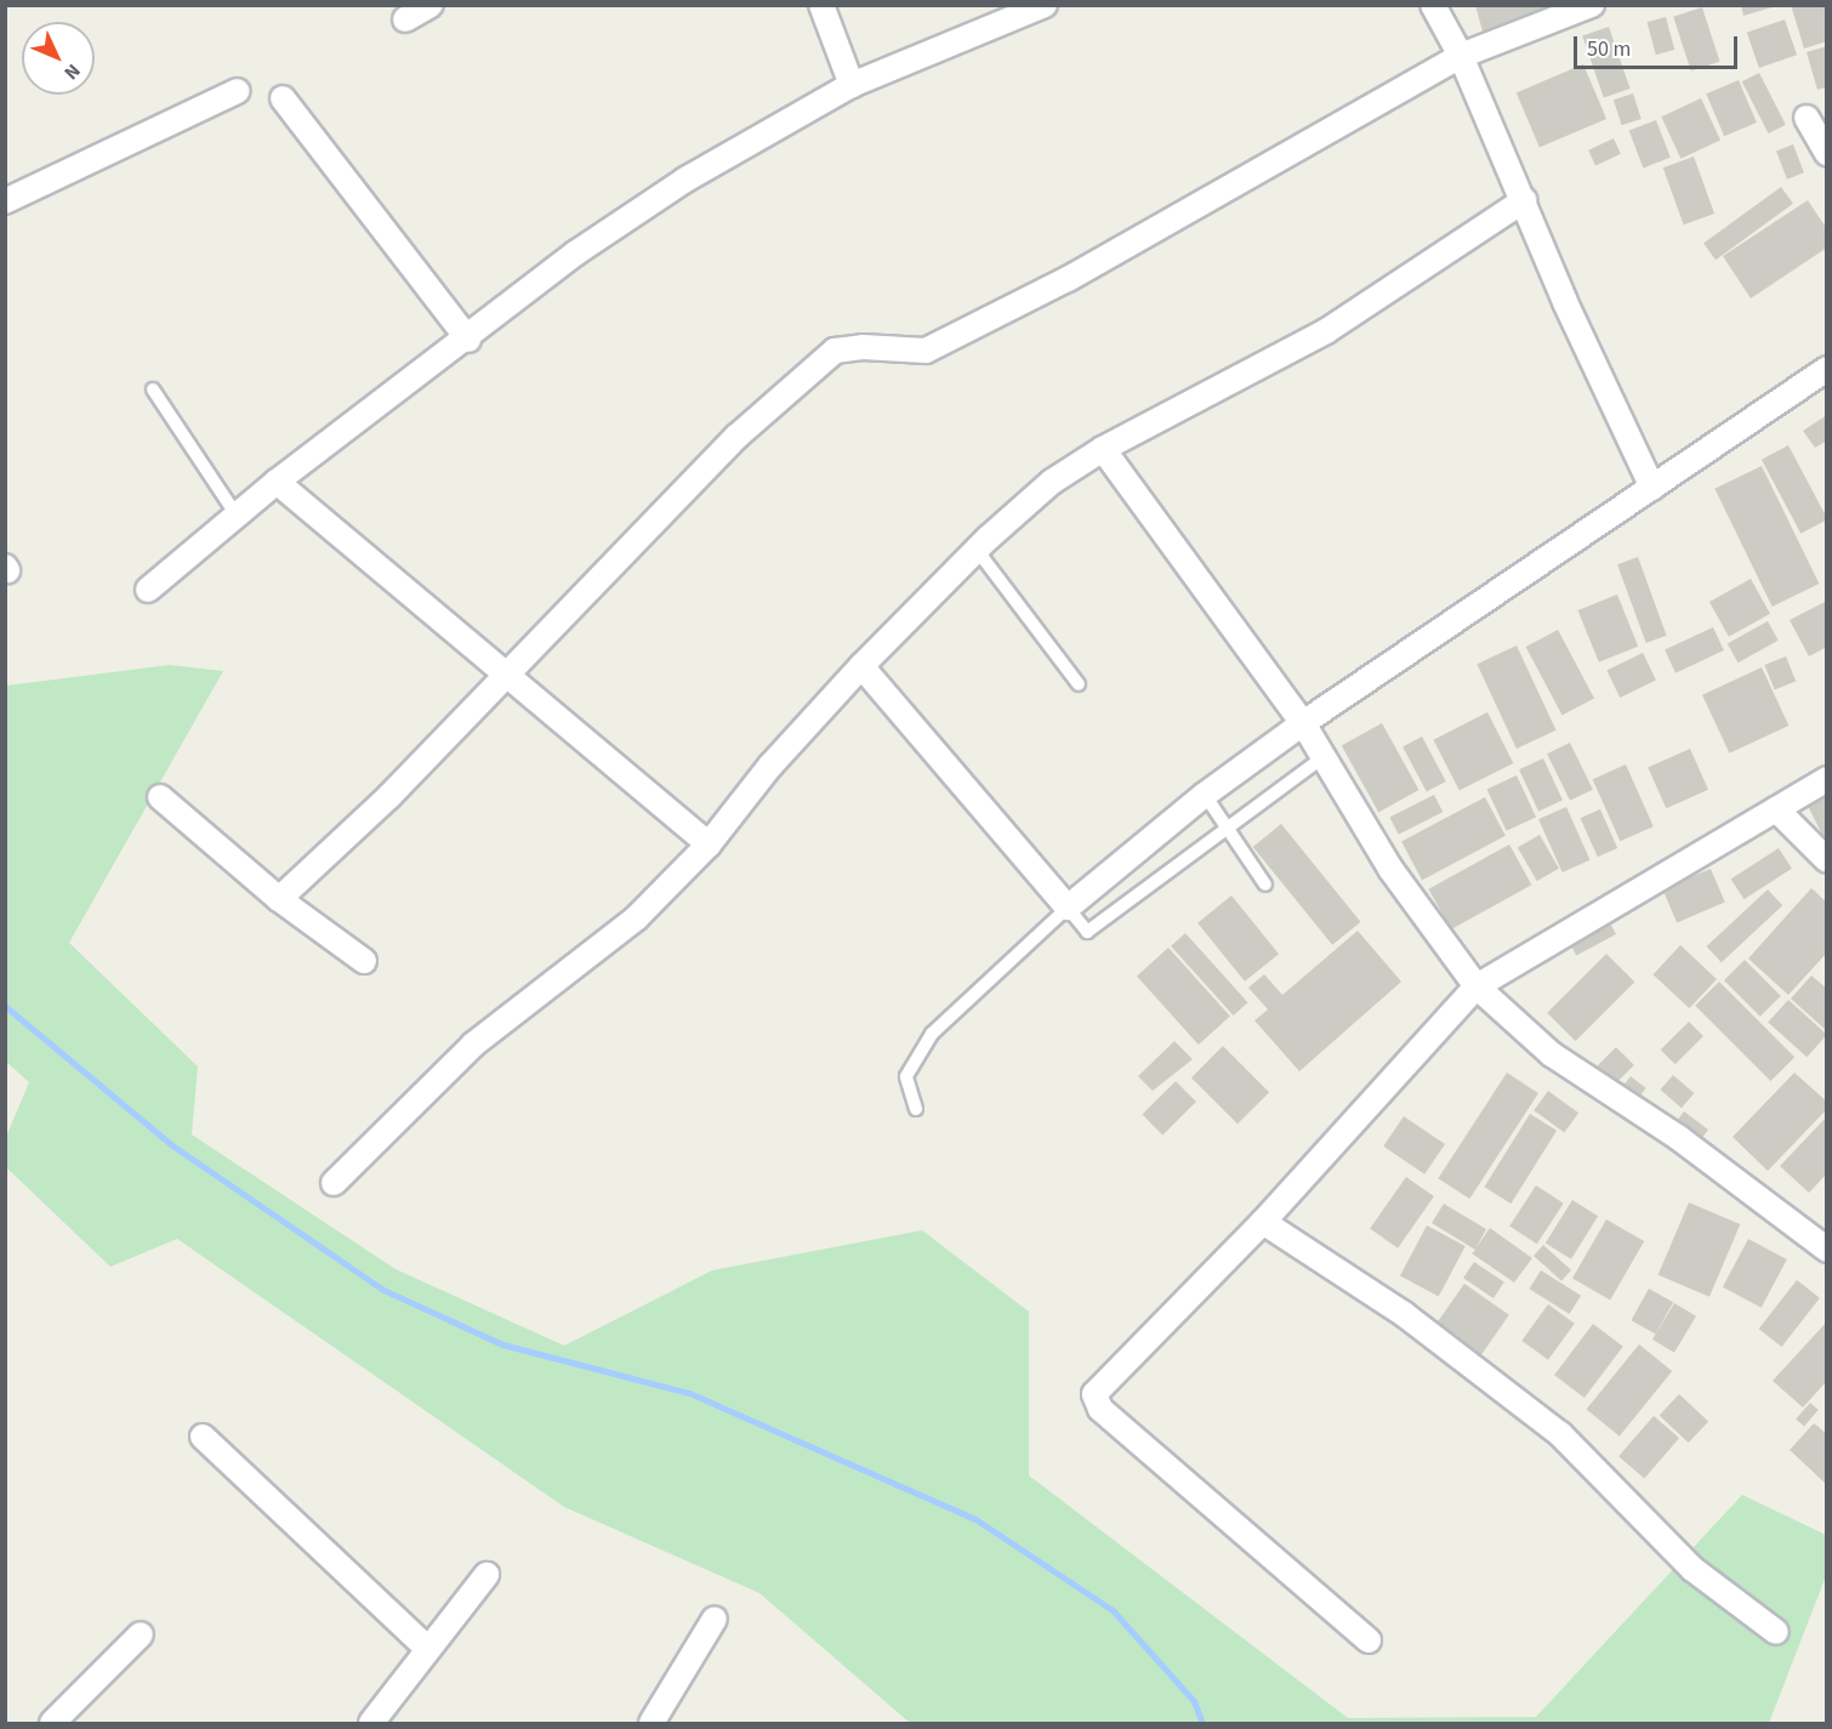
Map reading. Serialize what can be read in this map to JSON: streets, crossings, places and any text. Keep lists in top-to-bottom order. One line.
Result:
{"scale_bar":"50 m","north":"bottom right"}
